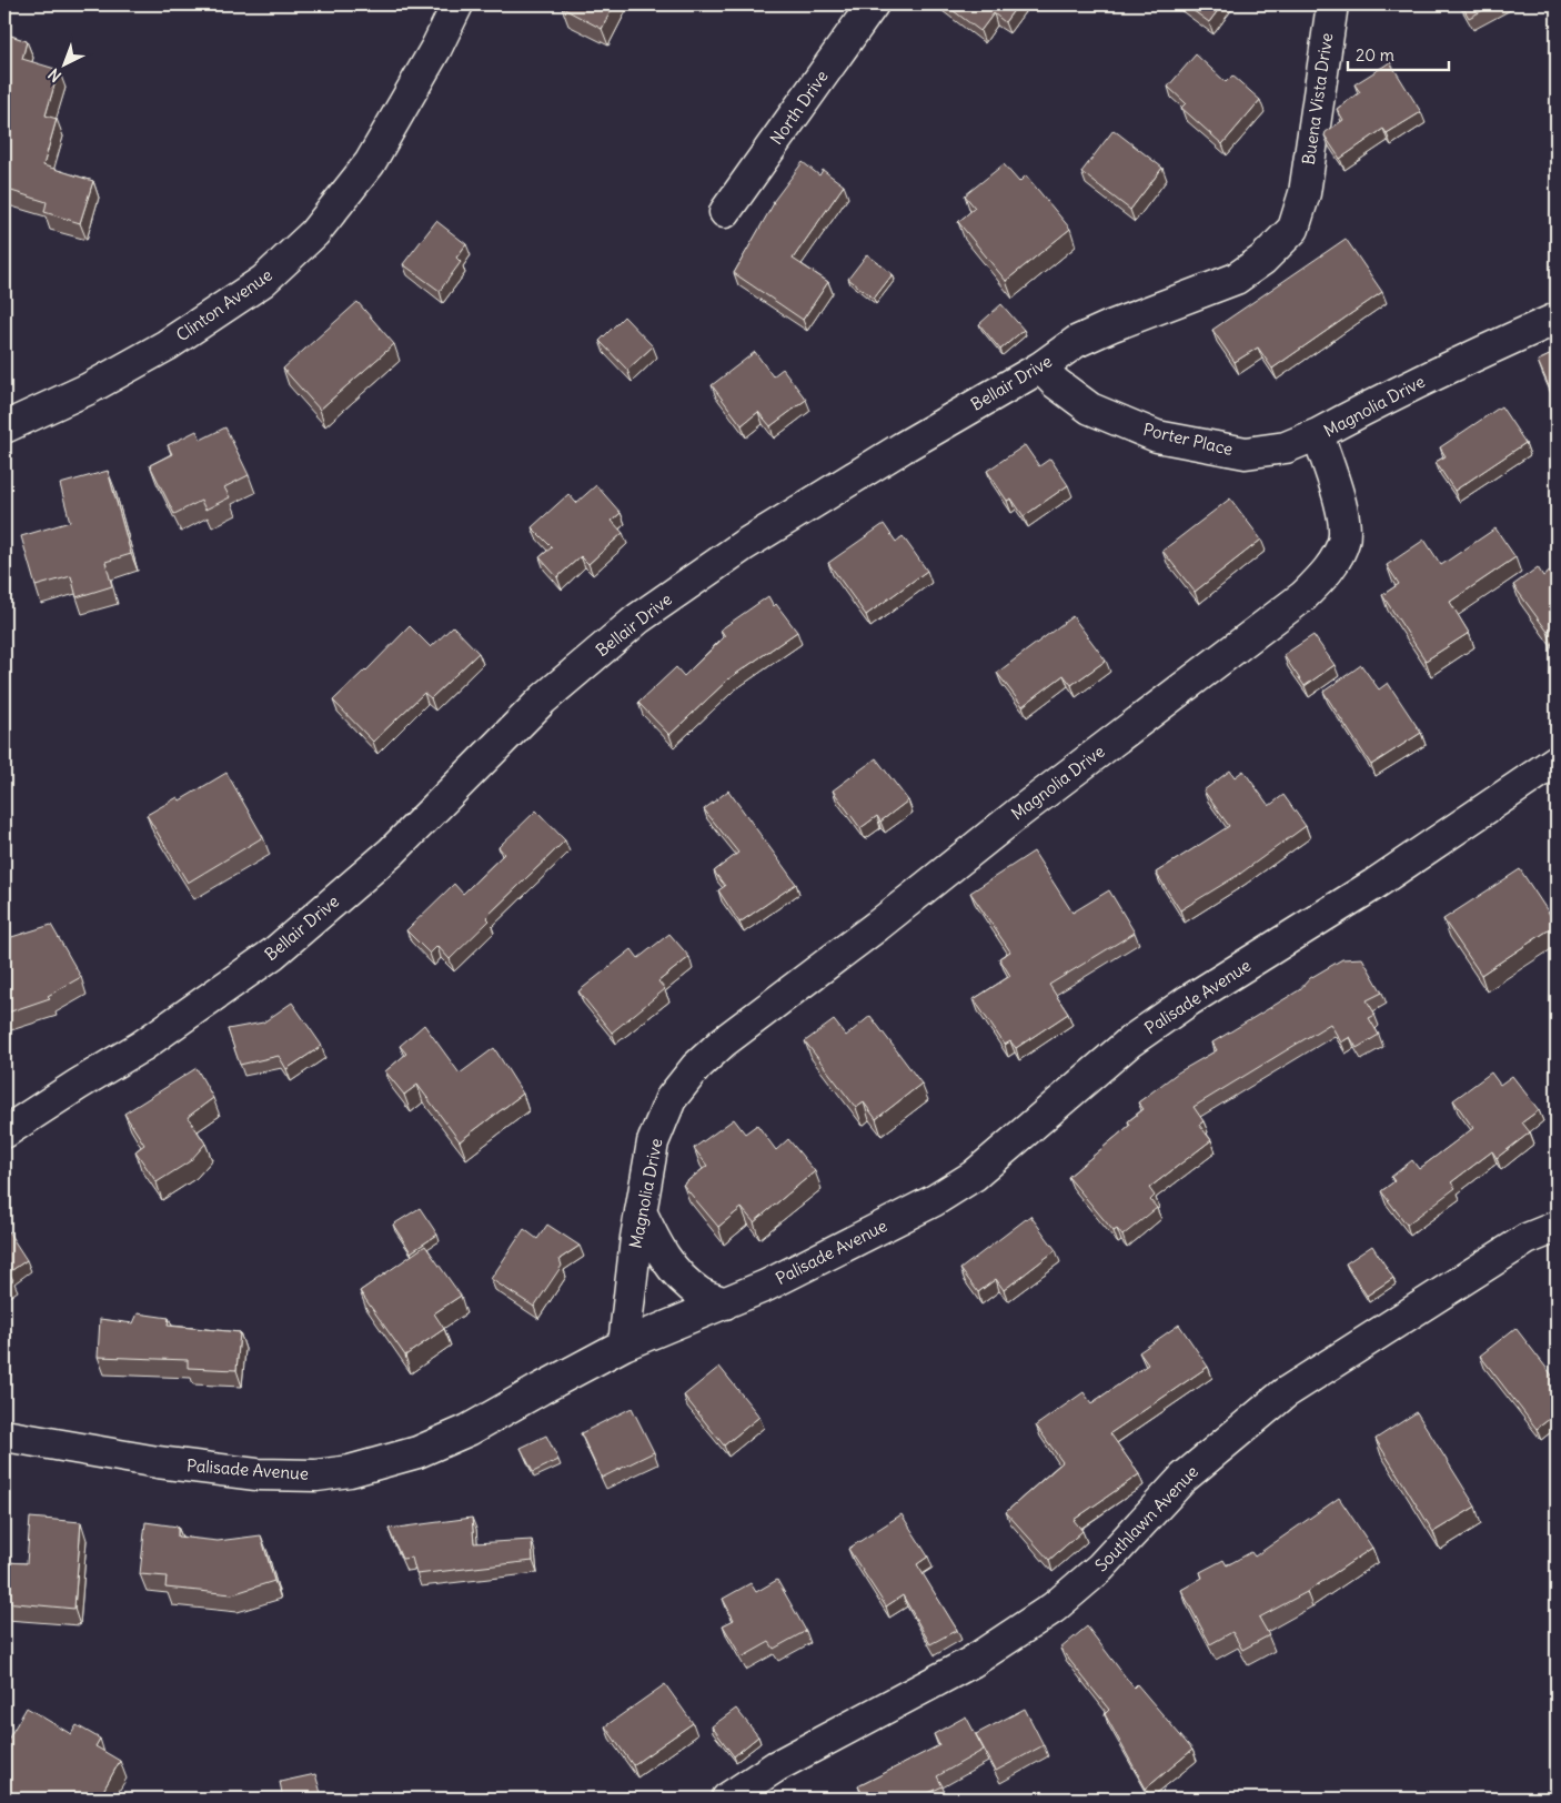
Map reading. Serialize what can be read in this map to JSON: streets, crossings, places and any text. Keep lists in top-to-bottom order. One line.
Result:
{"streets":{"street":["Buena Vista Drive","North Drive","Clinton Avenue","Bellair Drive","Magnolia Drive","Porter Place","Palisade Avenue","Southlawn Avenue"]},"crossings":[["Buena Vista Drive","Bellair Drive"],["Bellair Drive","Porter Place"],["Magnolia Drive","Porter Place"],["Magnolia Drive","Palisade Avenue"]],"scale_bar":"20 m","north":"bottom left"}
